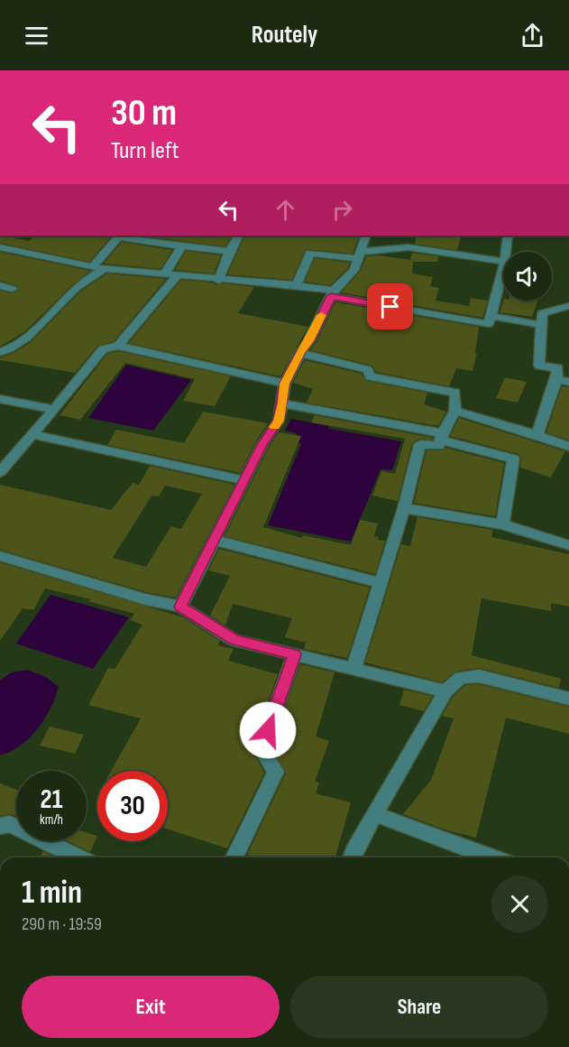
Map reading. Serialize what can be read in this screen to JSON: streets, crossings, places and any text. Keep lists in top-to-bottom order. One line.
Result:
{"page":{"header":"Routely","turn":["30 m","Turn left"],"speed":"21 km/h","limit":"30","heading":["1 min","290 m · 19:59"],"buttons":["Exit","Share"]}}
